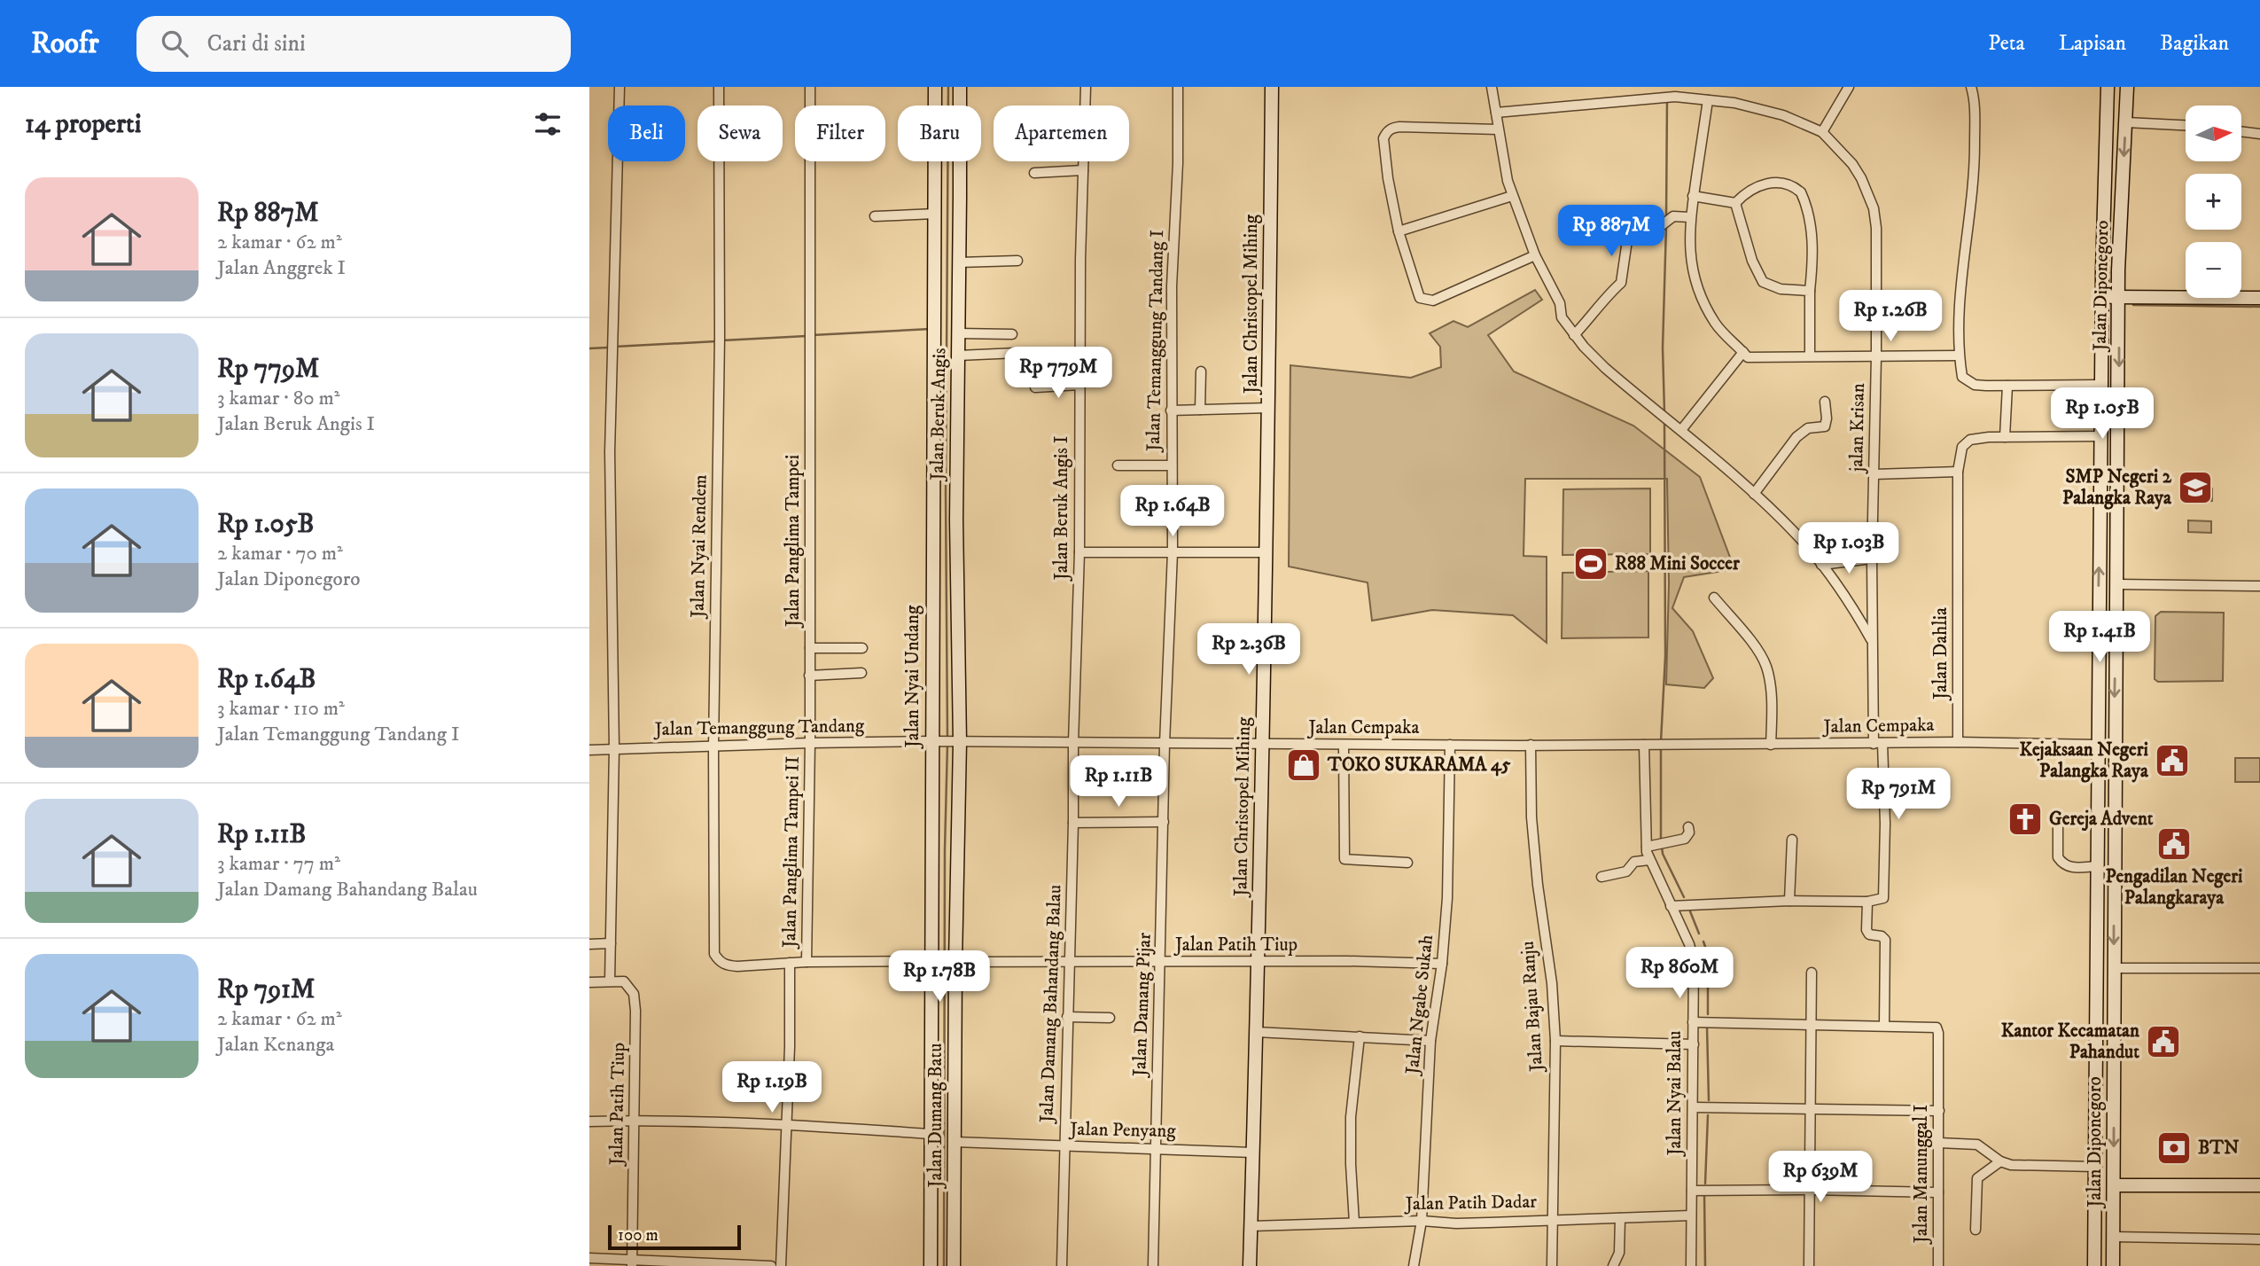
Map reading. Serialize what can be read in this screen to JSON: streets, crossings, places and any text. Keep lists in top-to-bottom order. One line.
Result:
{"streets":{"street":["Jalan Diponegoro","Jalan Christopel Mihing","Jalan Temanggung Tandang I","Jalan Beruk Angis","jalan Krisan","Jalan Beruk Angis I","Jalan Panglima Tampei","Jalan Nyai Rendem","Jalan Dahlia","Jalan Nyai Undang","Jalan Cempaka","Jalan Temanggung Tandang","Jalan Panglima Tampei II","Jalan Patih Tiup","Jalan Damang Bahandang Balau","Jalan Damang Pijar","Jalan Ngabe Sukah","Jalan Bajau Ranju","Jalan Nyai Balau","Jalan Dumang Batu","Jalan Penyang","Jalan Manunggal I","Jalan Patih Dadar"]},"crossings":[["Jalan Diponegoro","Jalan Dahlia"],["Jalan Diponegoro","Jalan Cempaka"],["Jalan Christopel Mihing","Jalan Cempaka"],["Jalan Christopel Mihing","Jalan Patih Tiup"],["Jalan Christopel Mihing","Jalan Penyang"],["Jalan Christopel Mihing","Jalan Patih Dadar"],["Jalan Temanggung Tandang I","Jalan Cempaka"],["Jalan Temanggung Tandang I","Jalan Damang Pijar"],["Jalan Beruk Angis","Jalan Cempaka"],["Jalan Beruk Angis","Jalan Temanggung Tandang"],["Jalan Beruk Angis","Jalan Dumang Batu"],["jalan Krisan","Jalan Cempaka"],["Jalan Beruk Angis I","Jalan Cempaka"],["Jalan Beruk Angis I","Jalan Damang Bahandang Balau"],["Jalan Panglima Tampei","Jalan Temanggung Tandang"],["Jalan Panglima Tampei","Jalan Panglima Tampei II"],["Jalan Nyai Rendem","Jalan Nyai Undang"],["Jalan Nyai Rendem","Jalan Temanggung Tandang"],["Jalan Nyai Rendem","Jalan Panglima Tampei II"],["Jalan Dahlia","Jalan Cempaka"],["Jalan Nyai Undang","Jalan Temanggung Tandang"],["Jalan Cempaka","Jalan Temanggung Tandang"],["Jalan Cempaka","Jalan Damang Bahandang Balau"],["Jalan Cempaka","Jalan Damang Pijar"],["Jalan Cempaka","Jalan Ngabe Sukah"],["Jalan Cempaka","Jalan Bajau Ranju"],["Jalan Cempaka","Jalan Nyai Balau"],["Jalan Cempaka","Jalan Dumang Batu"],["Jalan Temanggung Tandang","Jalan Panglima Tampei II"],["Jalan Temanggung Tandang","Jalan Dumang Batu"],["Jalan Patih Tiup","Jalan Damang Bahandang Balau"],["Jalan Patih Tiup","Jalan Damang Pijar"],["Jalan Patih Tiup","Jalan Ngabe Sukah"],["Jalan Patih Tiup","Jalan Dumang Batu"],["Jalan Damang Bahandang Balau","Jalan Penyang"],["Jalan Damang Pijar","Jalan Penyang"],["Jalan Ngabe Sukah","Jalan Patih Dadar"],["Jalan Bajau Ranju","Jalan Patih Dadar"],["Jalan Nyai Balau","Jalan Patih Dadar"],["Jalan Dumang Batu","Jalan Penyang"]],"places":{"school or university":["SMP Negeri 2 Palangka Raya"],"sports":["R88 Mini Soccer"],"public building":["Kejaksaan Negeri Palangka Raya","Pengadilan Negeri Palangkaraya","Kantor Kecamatan Pahandut"],"shop":["TOKO SUKARAMA 45"],"church":["Gereja Advent"],"bank":["BTN"]},"scale_bar":"100 m","north":"right","page":{"header":"Roofr","search":"Cari di sini","nav":["Peta","Lapisan","Bagikan"],"heading":"14 properti","map_buttons":["+","−"],"chip":["Beli","Sewa","Filter","Baru","Apartemen"],"list":[{"name":"Rp 887M","note":"2 kamar · 62 m² · Jalan Anggrek I"},{"name":"Rp 779M","note":"3 kamar · 80 m² · Jalan Beruk Angis I"},{"name":"Rp 1.05B","note":"2 kamar · 70 m² · Jalan Diponegoro"},{"name":"Rp 1.64B","note":"3 kamar · 110 m² · Jalan Temanggung Tandang I"},{"name":"Rp 1.11B","note":"3 kamar · 77 m² · Jalan Damang Bahandang Balau"},{"name":"Rp 791M","note":"2 kamar · 62 m² · Jalan Kenanga"}],"price":["Rp 887M","Rp 1.26B","Rp 779M","Rp 1.05B","Rp 1.64B","Rp 1.03B","Rp 1.41B","Rp 2.36B","Rp 1.11B","Rp 791M","Rp 860M","Rp 1.78B","Rp 1.19B","Rp 639M"],"scale":"100 m"}}
